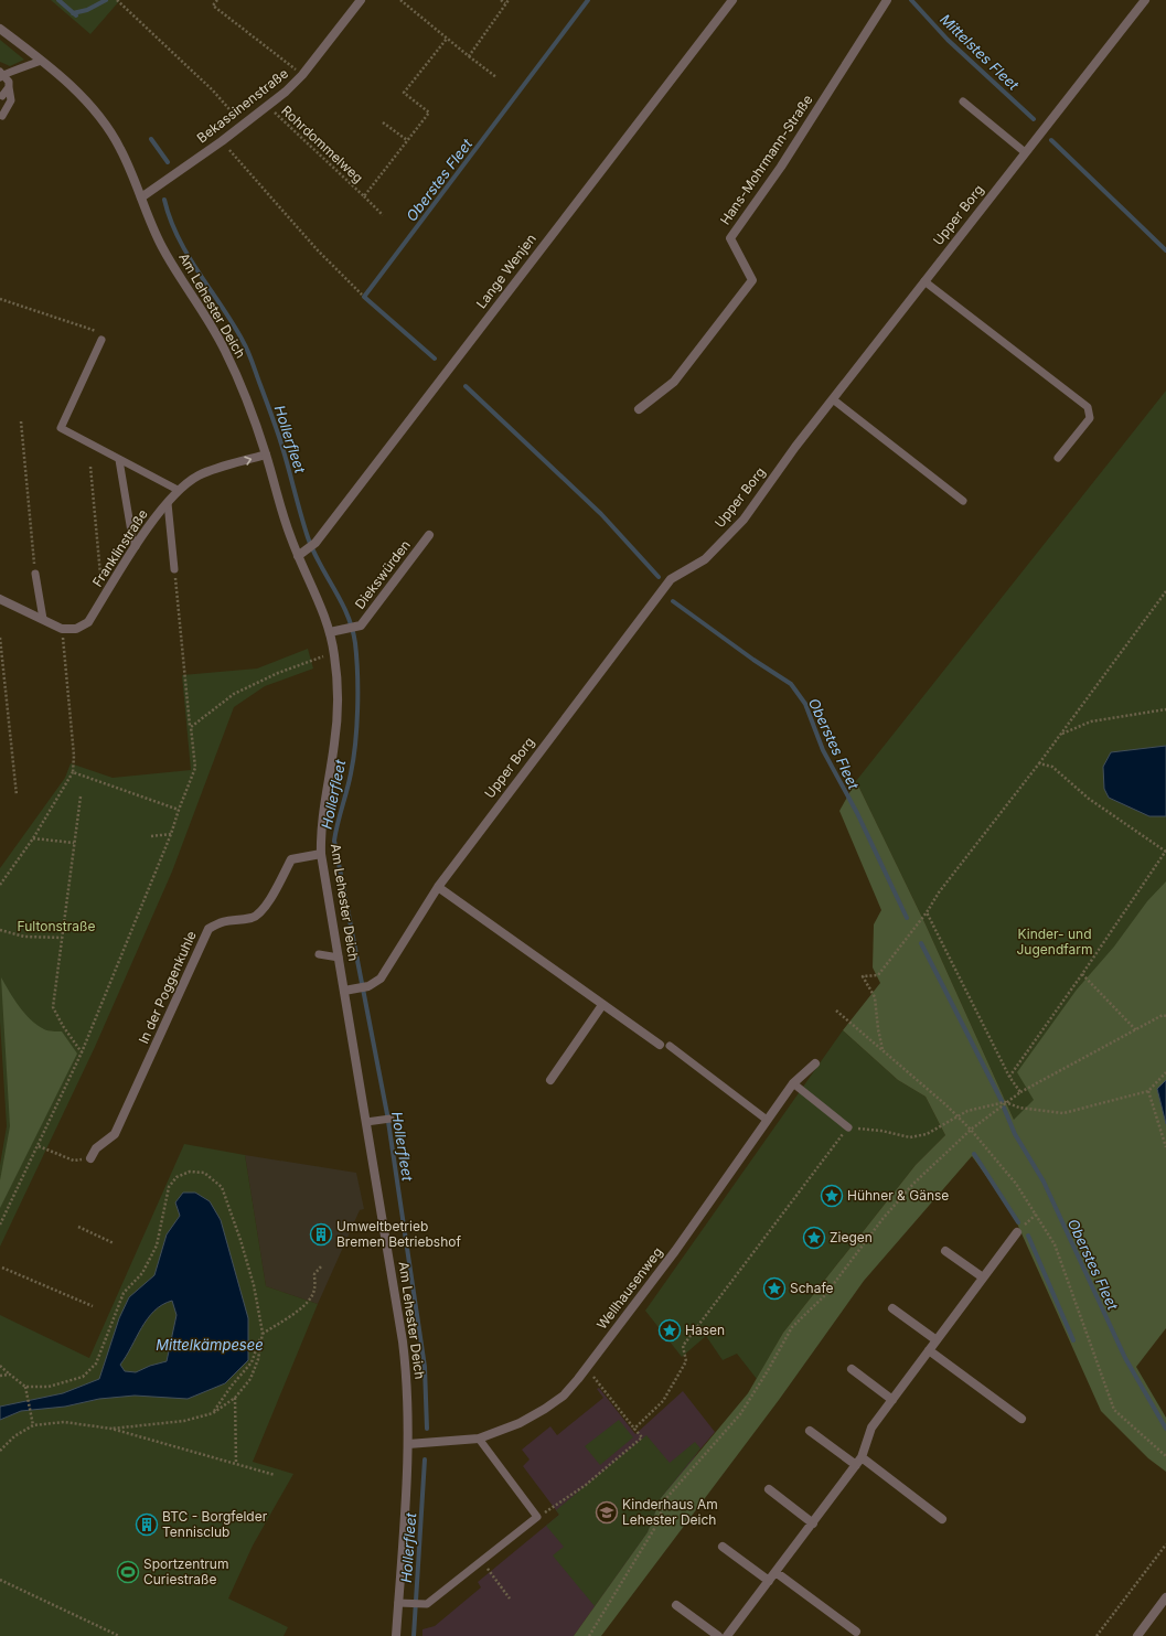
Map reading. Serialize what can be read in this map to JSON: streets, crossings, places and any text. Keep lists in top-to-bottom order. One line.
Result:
{"streets":{"street":["Bekassinenstraße","Hans-Mohrmann-Straße","Upper Borg","Lange Wenjen","Am Lehester Deich","Franklinstraße","Diekswürden","In der Poggenkuhle","Wellhausenweg"],"path":["Rohrdommelweg"]},"crossings":[["Bekassinenstraße","Rohrdommelweg"],["Bekassinenstraße","Am Lehester Deich"],["Upper Borg","Am Lehester Deich"],["Lange Wenjen","Am Lehester Deich"],["Am Lehester Deich","Franklinstraße"],["Am Lehester Deich","Diekswürden"],["Am Lehester Deich","In der Poggenkuhle"],["Am Lehester Deich","Wellhausenweg"]],"water":["Mittelstes Fleet","Oberstes Fleet","Hollerfleet","Mittelkämpesee"],"parks":["Fultonstraße","Kinder- und Jugendfarm"],"places":{"place":["Hühner & Gänse","Ziegen","Schafe","Hasen"],"building":["Umweltbetrieb Bremen Betriebshof","BTC - Borgfelder Tennisclub"],"school or university":["Kinderhaus Am Lehester Deich"],"sports":["Sportzentrum Curiestraße"]}}
